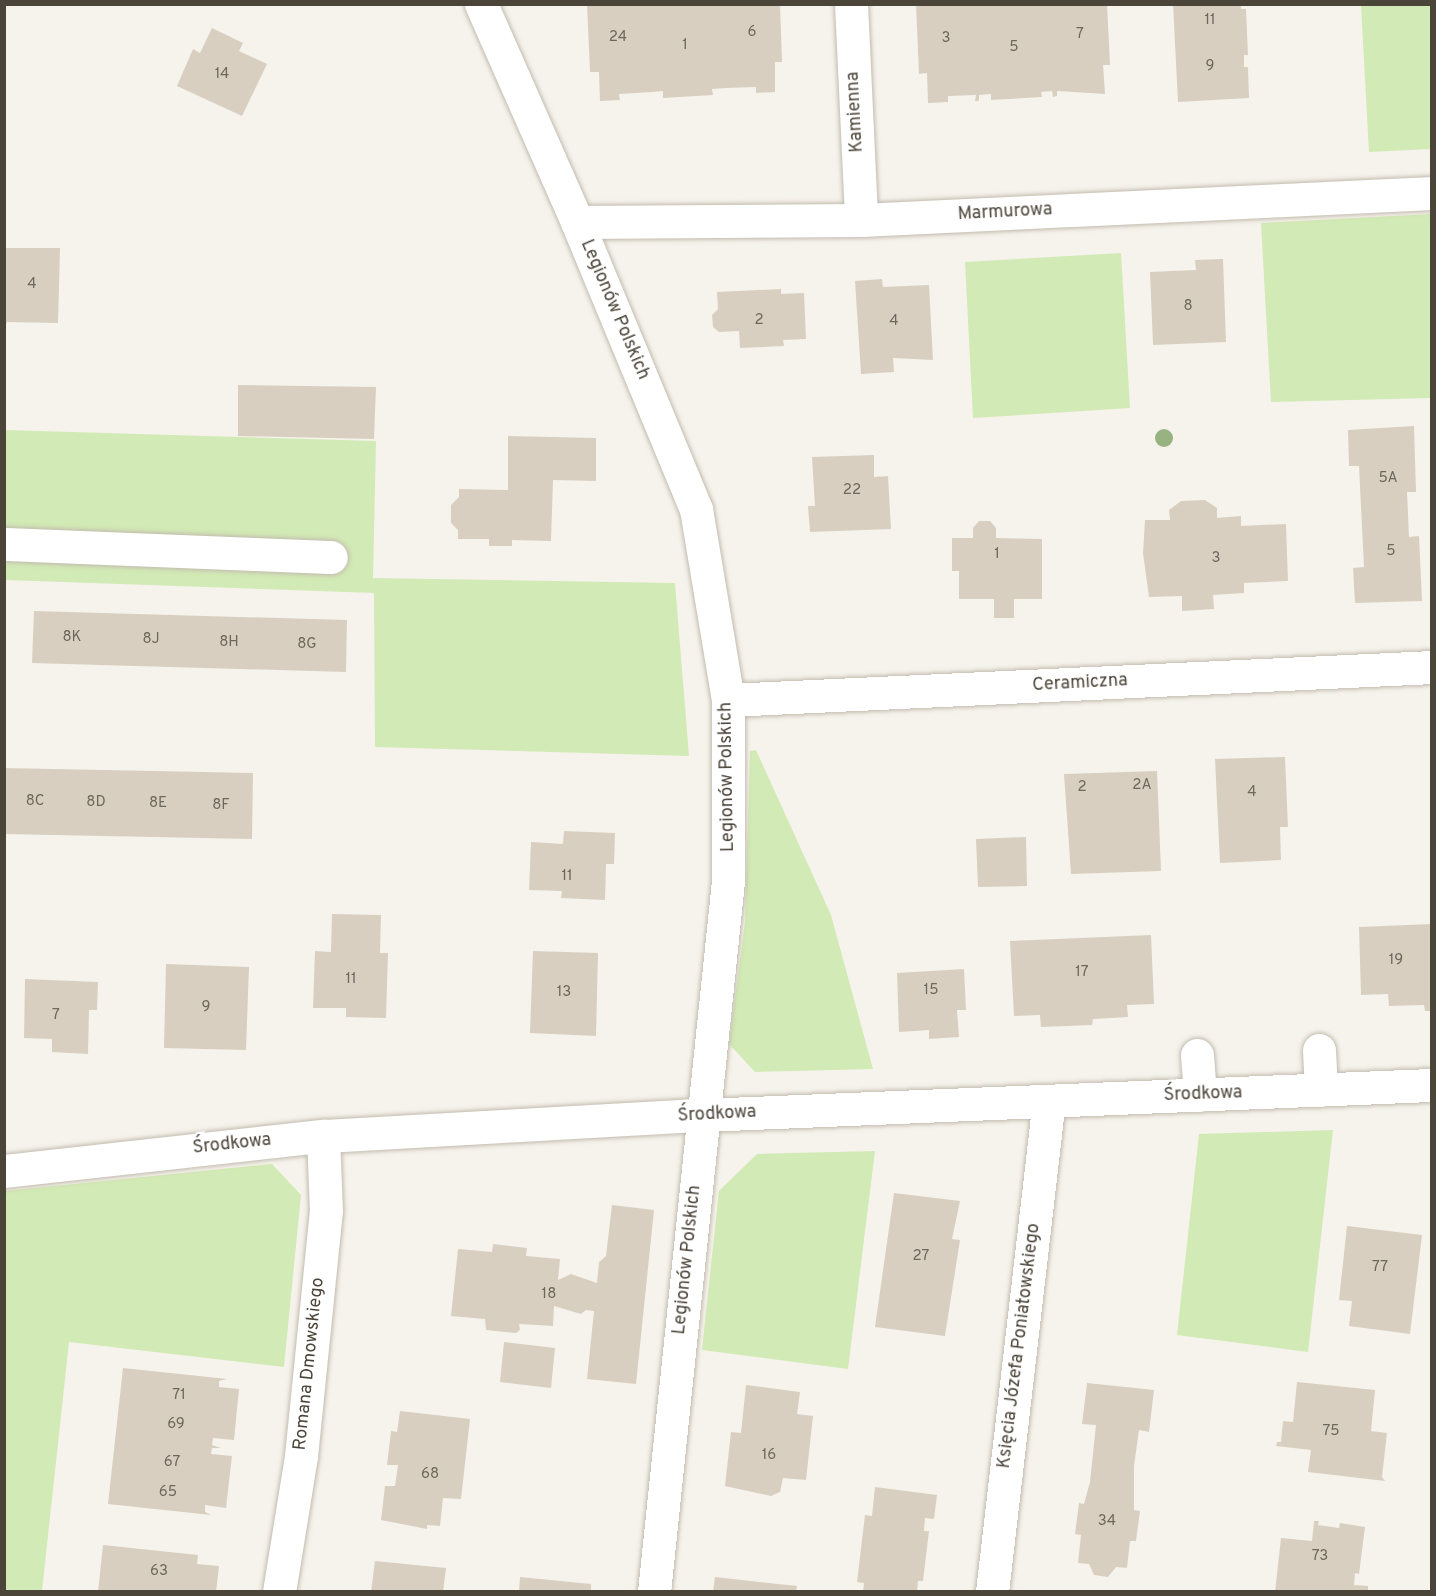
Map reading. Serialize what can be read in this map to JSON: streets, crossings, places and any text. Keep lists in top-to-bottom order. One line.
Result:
{"streets":{"street":["Kamienna","Marmurowa","Legionów Polskich","Ceramiczna","Środkowa","Księcia Józefa Poniatowskiego","Romana Dmowskiego"]},"crossings":[["Kamienna","Marmurowa"],["Marmurowa","Legionów Polskich"],["Legionów Polskich","Ceramiczna"],["Legionów Polskich","Środkowa"],["Środkowa","Księcia Józefa Poniatowskiego"],["Środkowa","Romana Dmowskiego"]],"house_numbers":["11","6","7","24","3","1","5","9","14","4","8","2","4","5A","22","5","1","3","8K","8J","8H","8G","2A","2","4","8C","8D","8E","8F","11","19","17","11","15","13","9","7","27","77","18","71","69","75","16","67","68","65","34","73","63"]}
